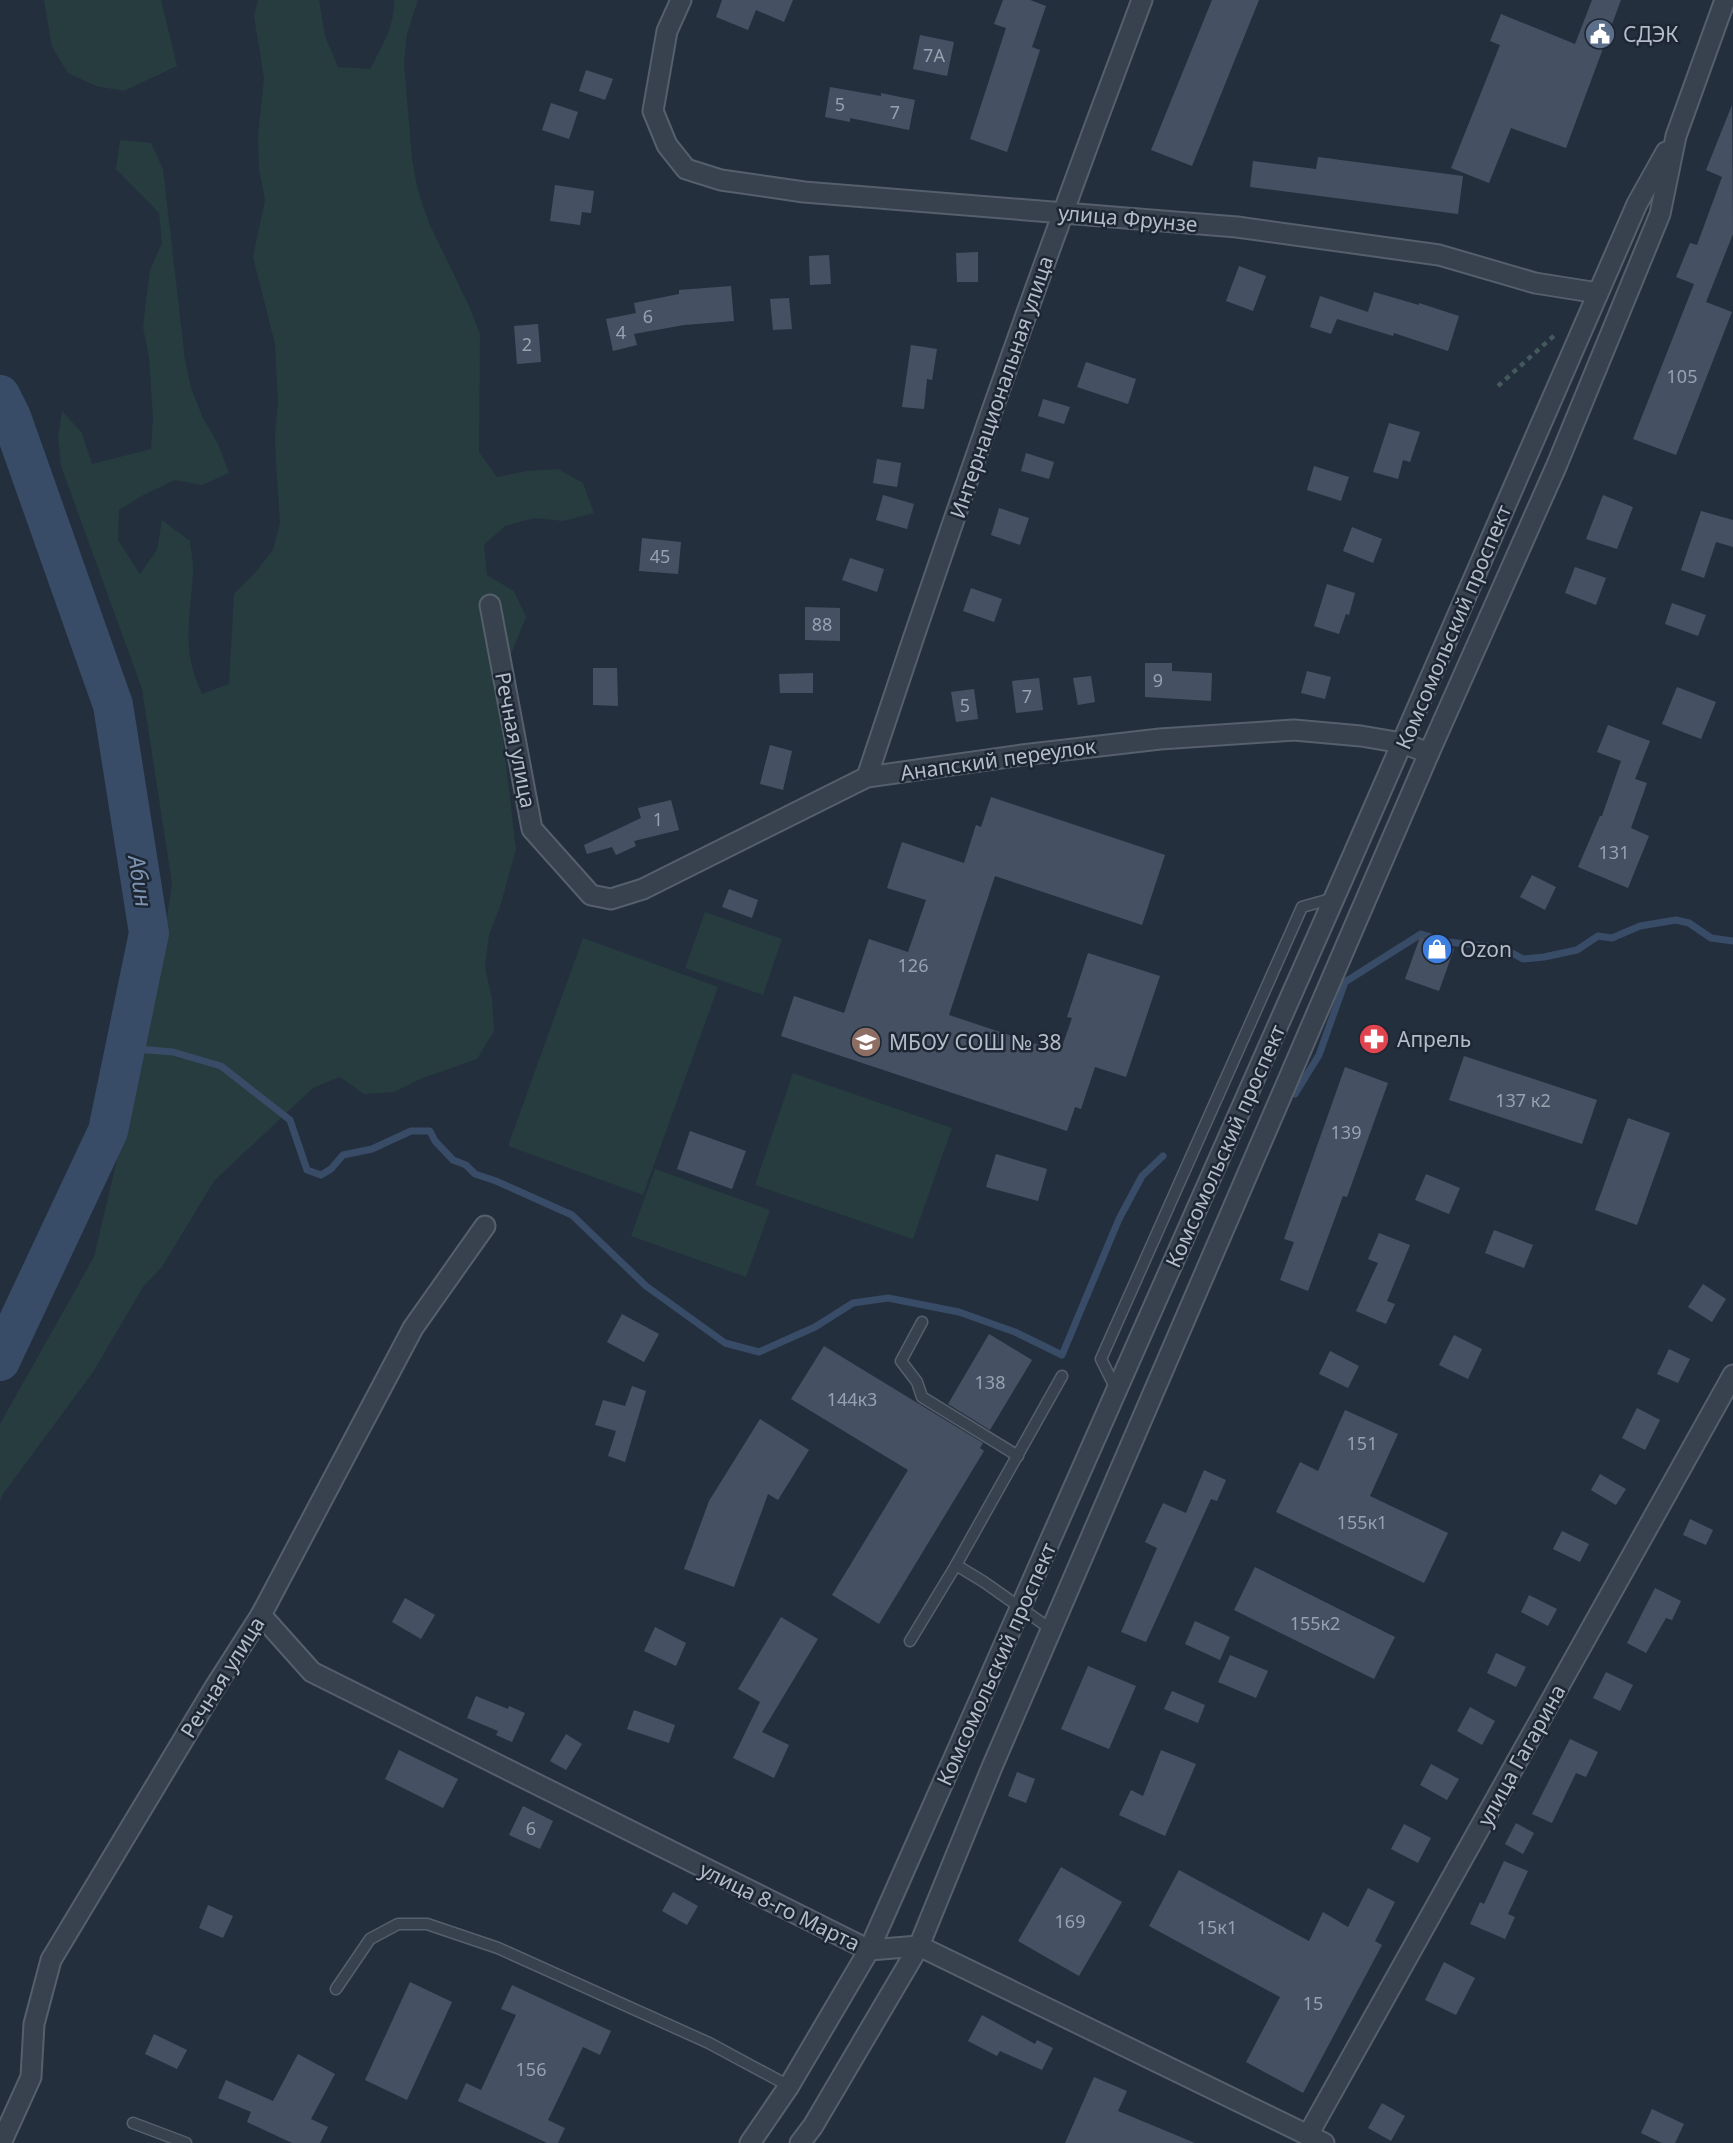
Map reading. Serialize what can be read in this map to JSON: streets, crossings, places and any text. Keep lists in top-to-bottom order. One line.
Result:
{"streets":{"street":["улица Фрунзе","Интернациональная улица","Комсомольский проспект","Речная улица","Анапский переулок","улица Гагарина","улица 8-го Марта"]},"crossings":[["улица Фрунзе","Интернациональная улица"],["улица Фрунзе","Комсомольский проспект"],["Интернациональная улица","Анапский переулок"],["Комсомольский проспект","Анапский переулок"],["Комсомольский проспект","улица 8-го Марта"],["Речная улица","Анапский переулок"],["Речная улица","улица 8-го Марта"]],"water":["Абин"],"places":{"public building":["СДЭК"],"shop":["Ozon"],"pharmacy":["Апрель"],"school or university":["МБОУ СОШ № 38"]},"house_numbers":["7А","5","7","6","4","2","105","45","88","9","7","5","1","131","126","137 к2","139","138","144к3","151","155к1","155к2","6","169","15к1","15","156"]}
